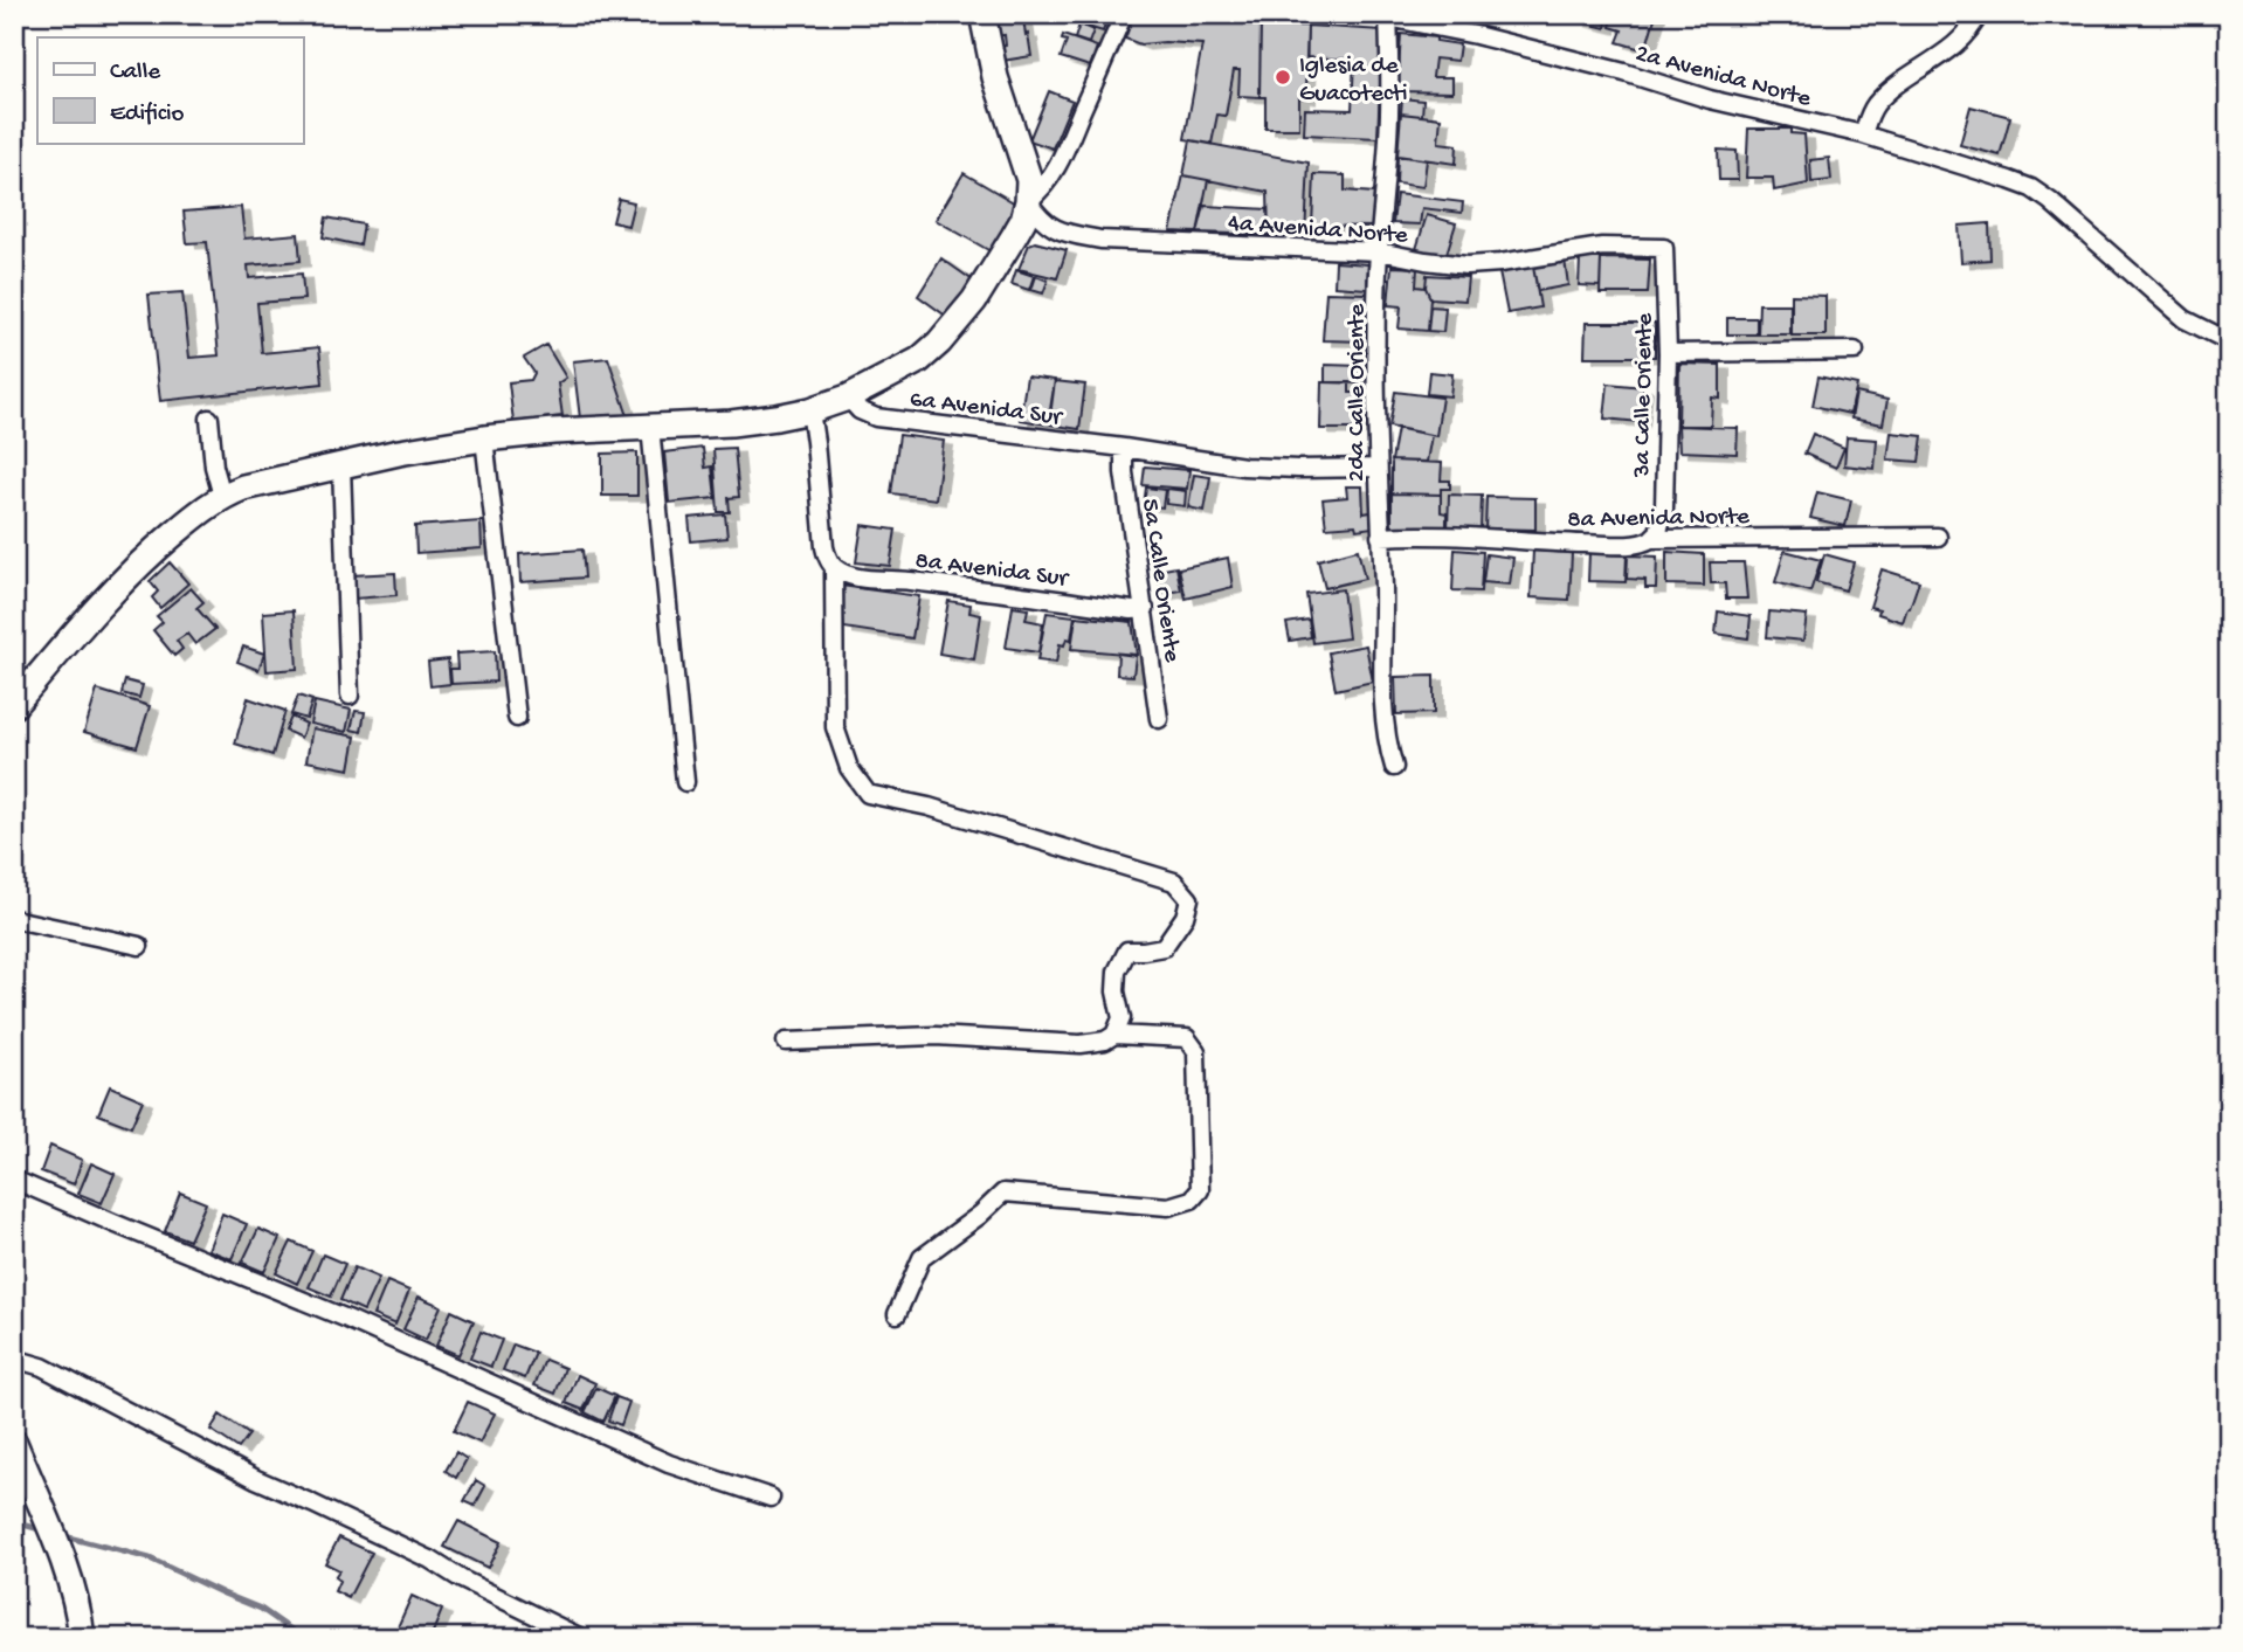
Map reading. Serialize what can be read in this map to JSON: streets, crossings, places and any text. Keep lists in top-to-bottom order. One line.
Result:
{"streets":{"street":["2a Avenida Norte","4a Avenida Norte","2da Calle Oriente","3a Calle Oriente","6a Avenida Sur","8a Avenida Norte","8a Avenida Sur","5a Calle Oriente"]},"crossings":[["2a Avenida Norte","2da Calle Oriente"],["4a Avenida Norte","2da Calle Oriente"],["4a Avenida Norte","3a Calle Oriente"],["2da Calle Oriente","6a Avenida Sur"],["2da Calle Oriente","8a Avenida Norte"],["3a Calle Oriente","8a Avenida Norte"],["6a Avenida Sur","5a Calle Oriente"],["8a Avenida Sur","5a Calle Oriente"]],"places":["Iglesia de Guacotecti"],"legend":["Calle","Edificio"]}
